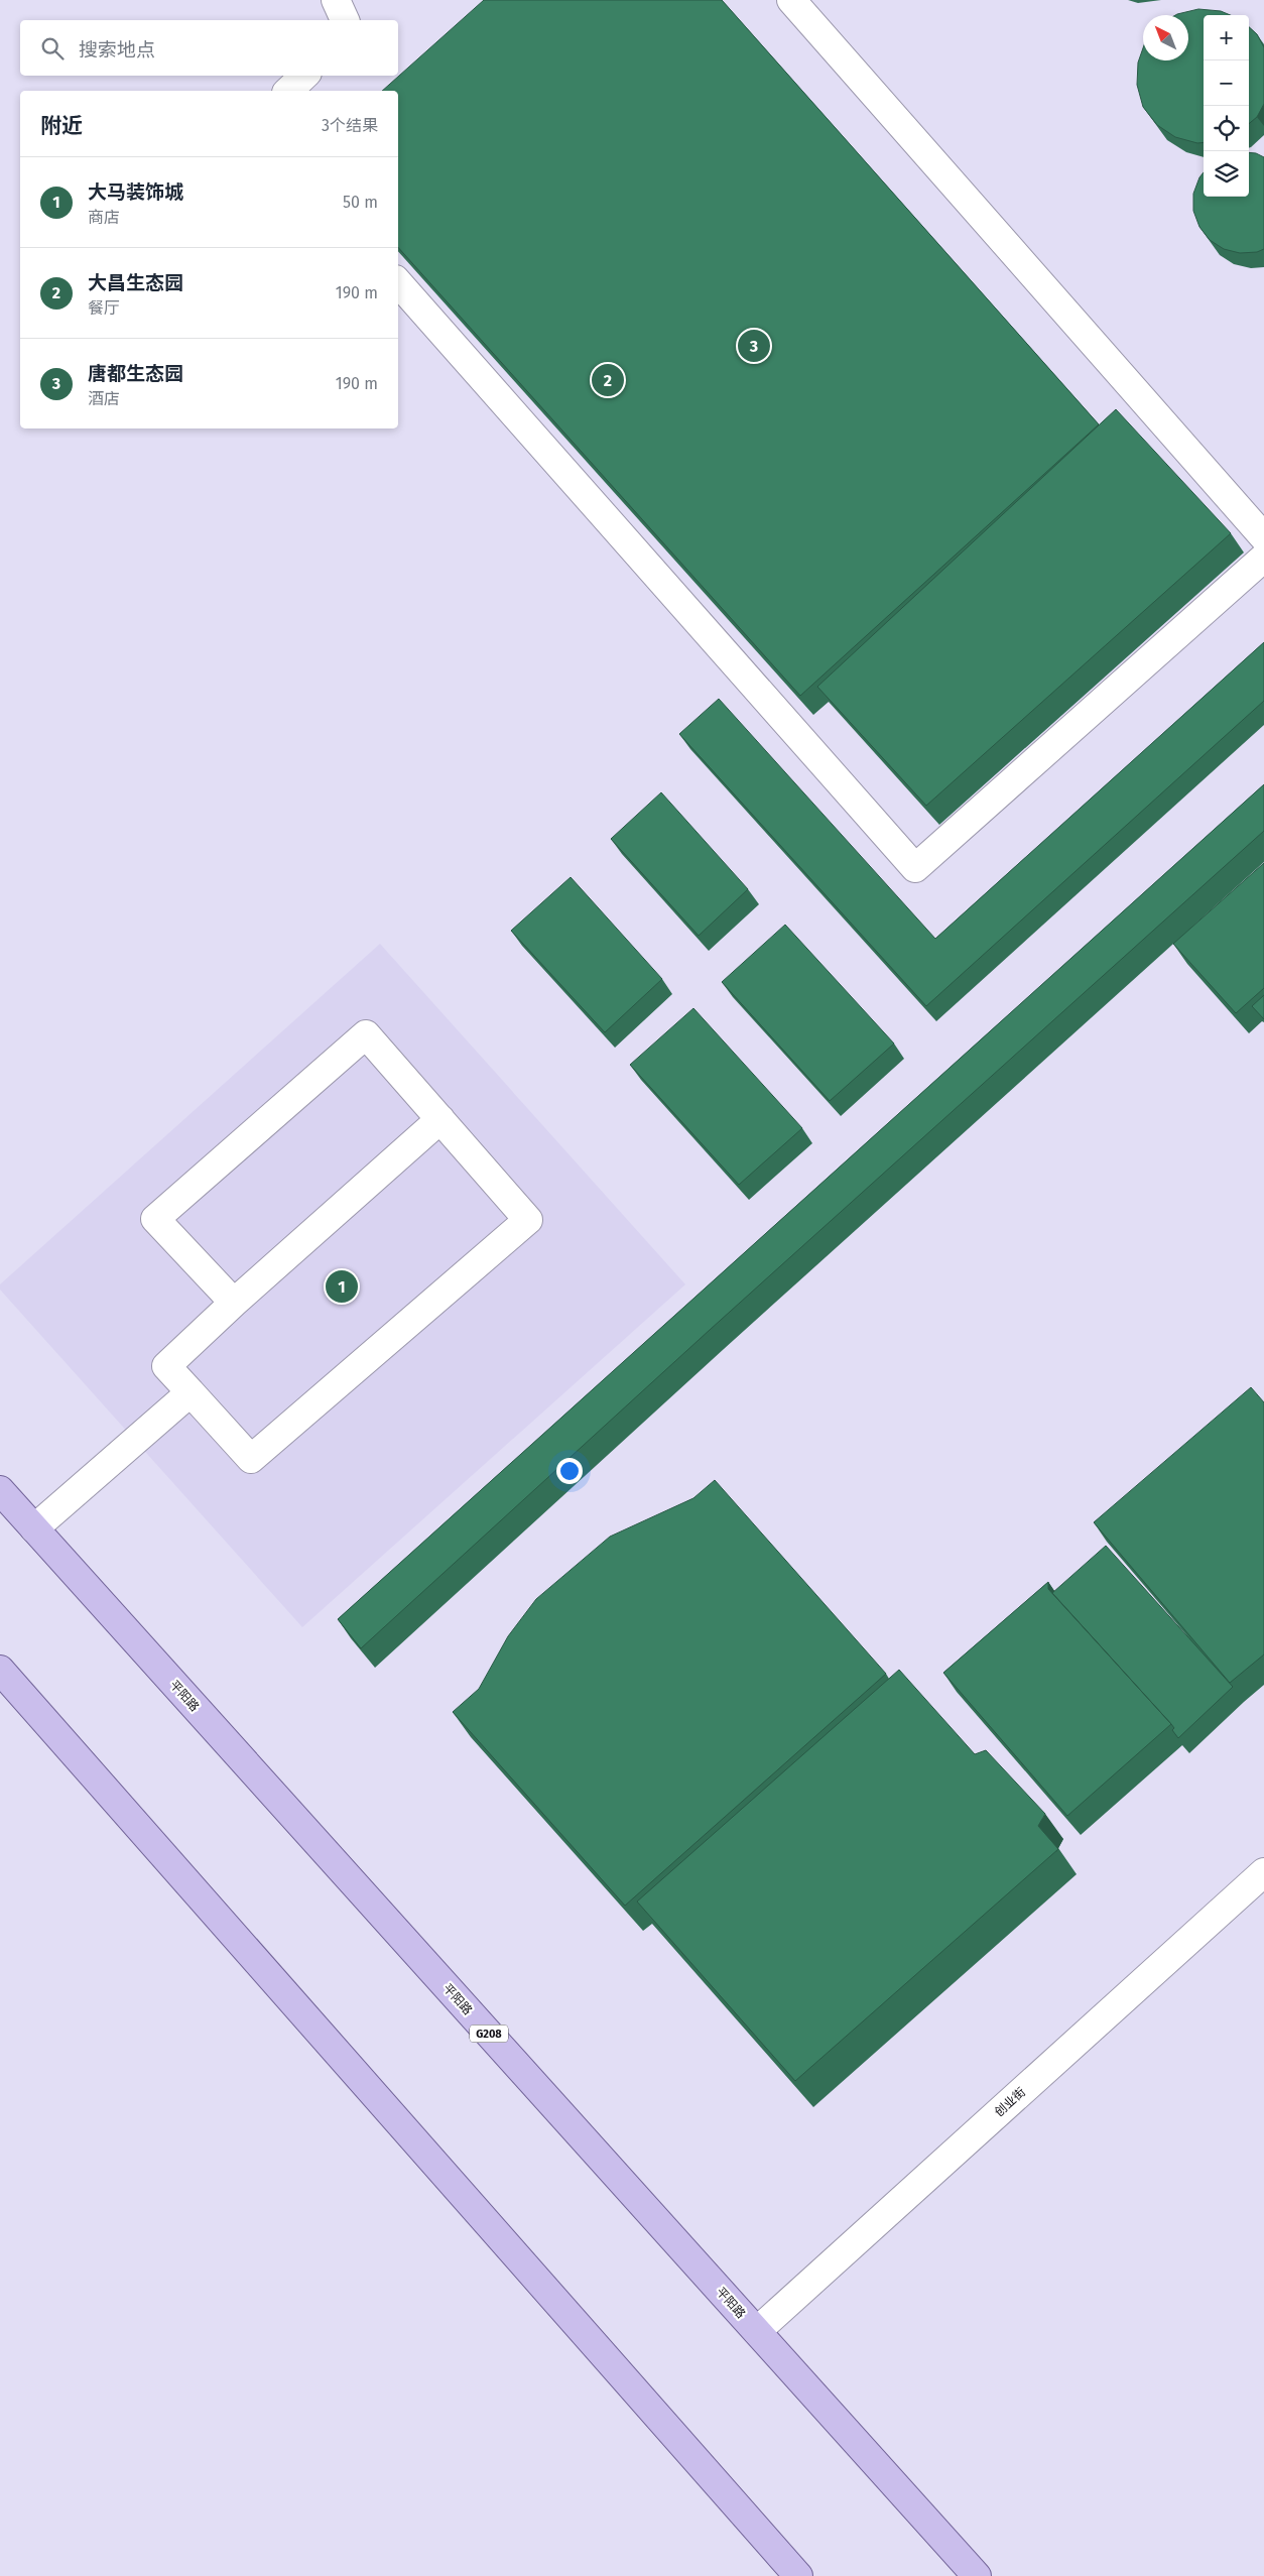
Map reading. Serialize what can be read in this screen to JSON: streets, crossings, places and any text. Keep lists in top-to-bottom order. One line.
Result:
{"streets":{"main road":["平阳路","G208"],"street":["创业街"]},"crossings":[["平阳路","创业街"]],"north":"top left","page":{"map_buttons":["+","−"],"search":"搜索地点","heading":["附近","3个结果"],"list":[{"mark":"1","name":"大马装饰城","note":"商店","value":"50 m"},{"mark":"2","name":"大昌生态园","note":"餐厅","value":"190 m"},{"mark":"3","name":"唐都生态园","note":"酒店","value":"190 m"}],"pins":["3","2","1"]}}
